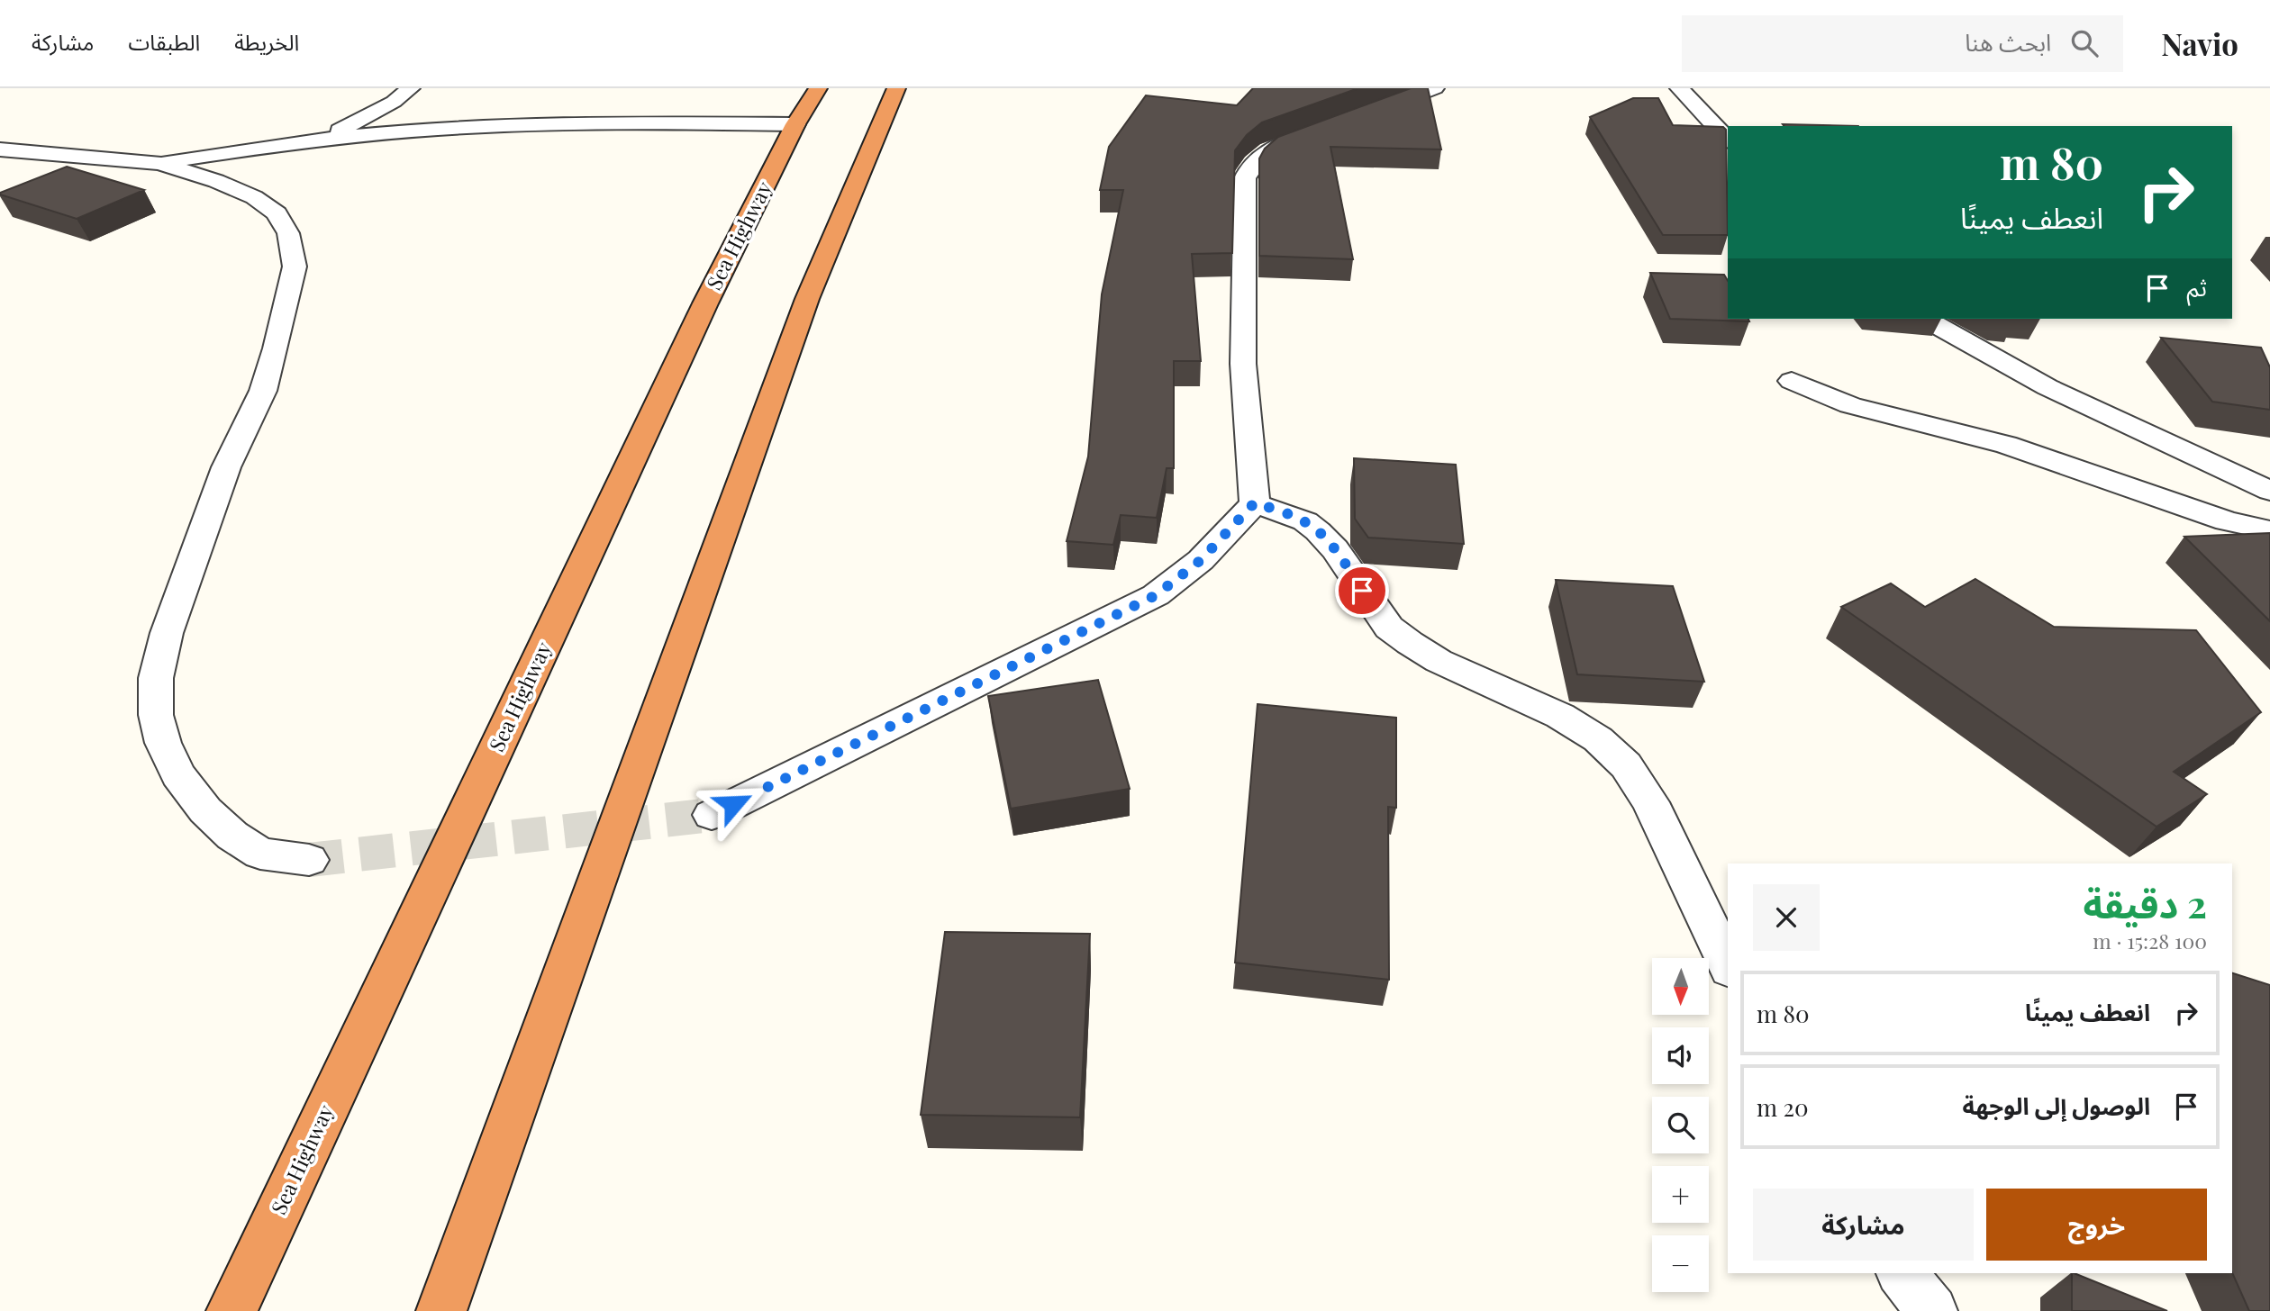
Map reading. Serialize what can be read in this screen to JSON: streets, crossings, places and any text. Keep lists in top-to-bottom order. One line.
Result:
{"streets":{"highway":["Sea Highway"]},"north":"bottom","page":{"header":"Navio","search":"ابحث هنا","nav":["الخريطة","الطبقات","مشاركة"],"turn":["80 m","انعطف يمينًا"],"then":"ثم","heading":["2 دقيقة","100 m · 15:28"],"map_buttons":["+","−"],"list":[{"name":"انعطف يمينًا","value":"80 m"},{"name":"الوصول إلى الوجهة","value":"20 m"}],"buttons":["خروج","مشاركة"]}}
